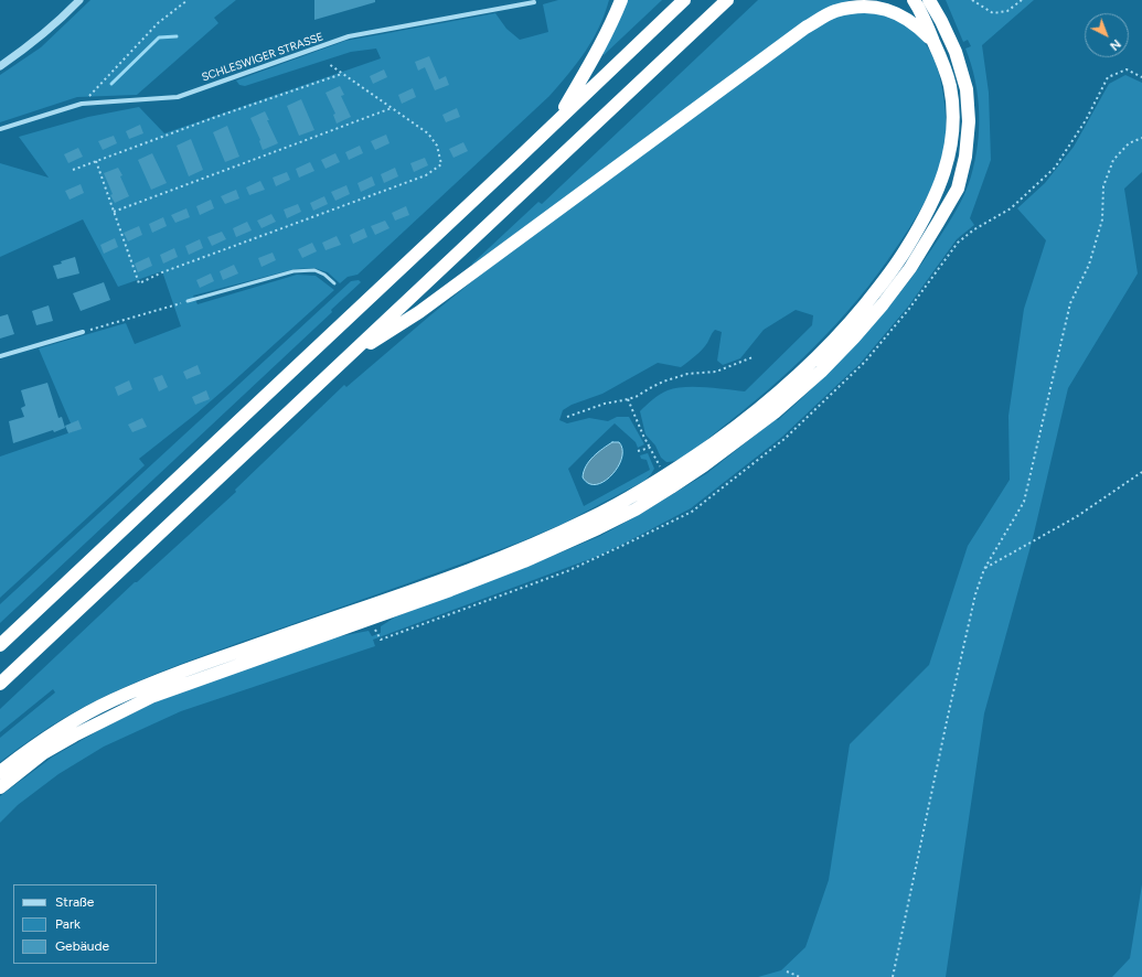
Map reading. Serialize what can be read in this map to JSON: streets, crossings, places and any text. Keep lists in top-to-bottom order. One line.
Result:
{"streets":{"street":["SCHLESWIGER STRASSE"]},"legend":["Straße","Park","Gebäude"],"north":"bottom right"}
